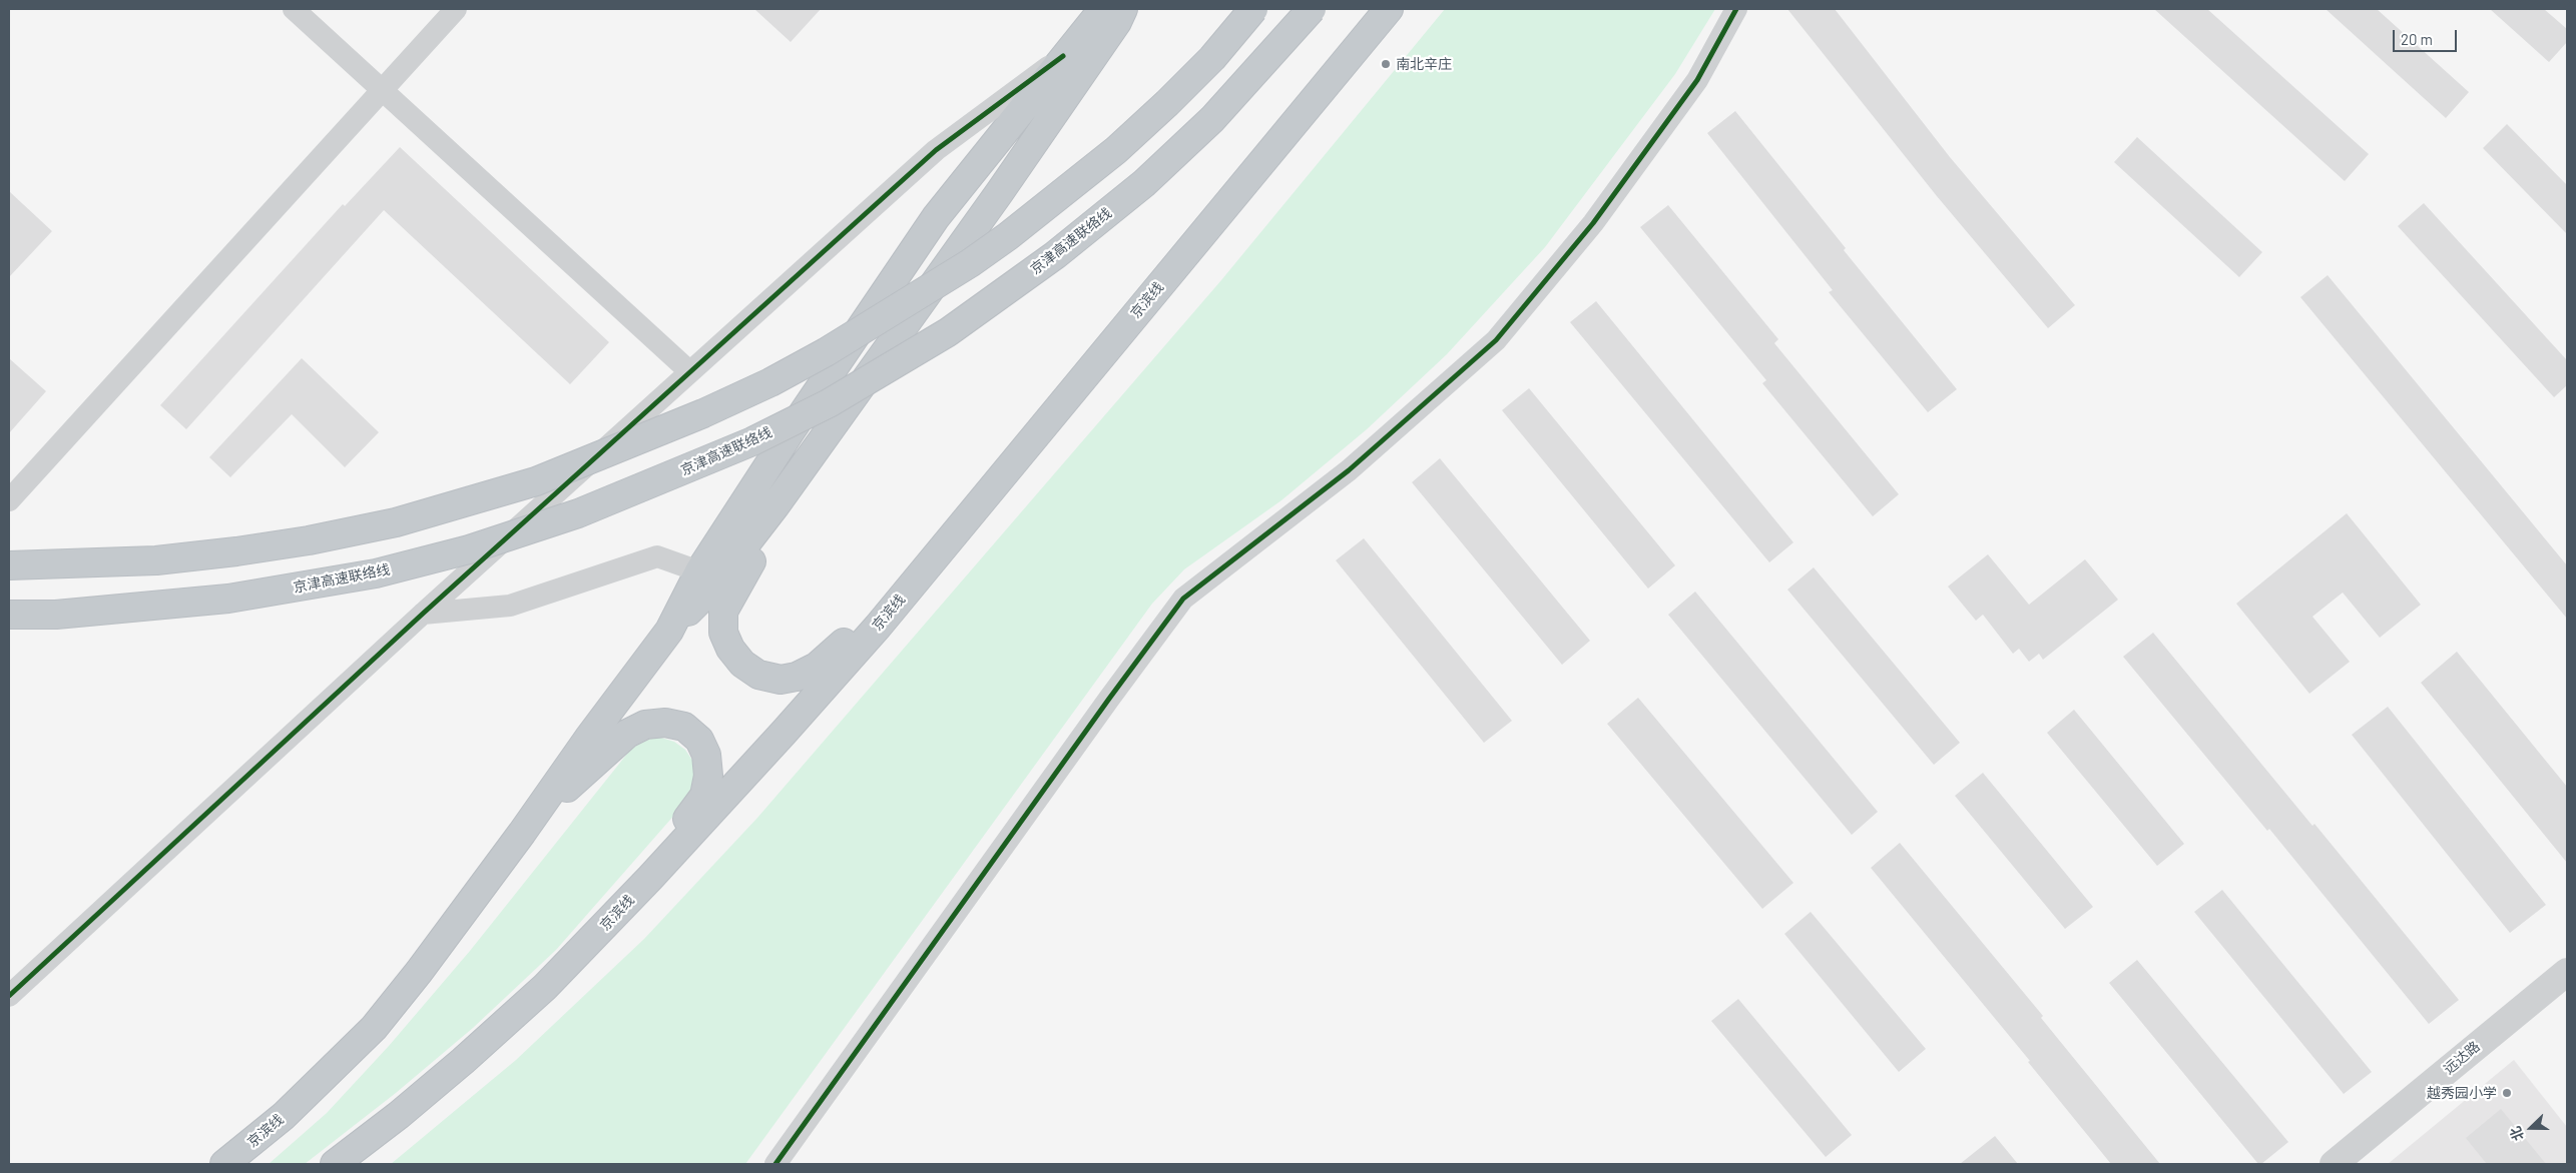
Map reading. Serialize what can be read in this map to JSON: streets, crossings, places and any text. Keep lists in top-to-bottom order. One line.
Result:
{"streets":{"highway":["京津高速联络线","京滨线"],"street":["远达路"]},"places":["南北辛庄","越秀园小学"],"scale_bar":"20 m","north":"left"}
